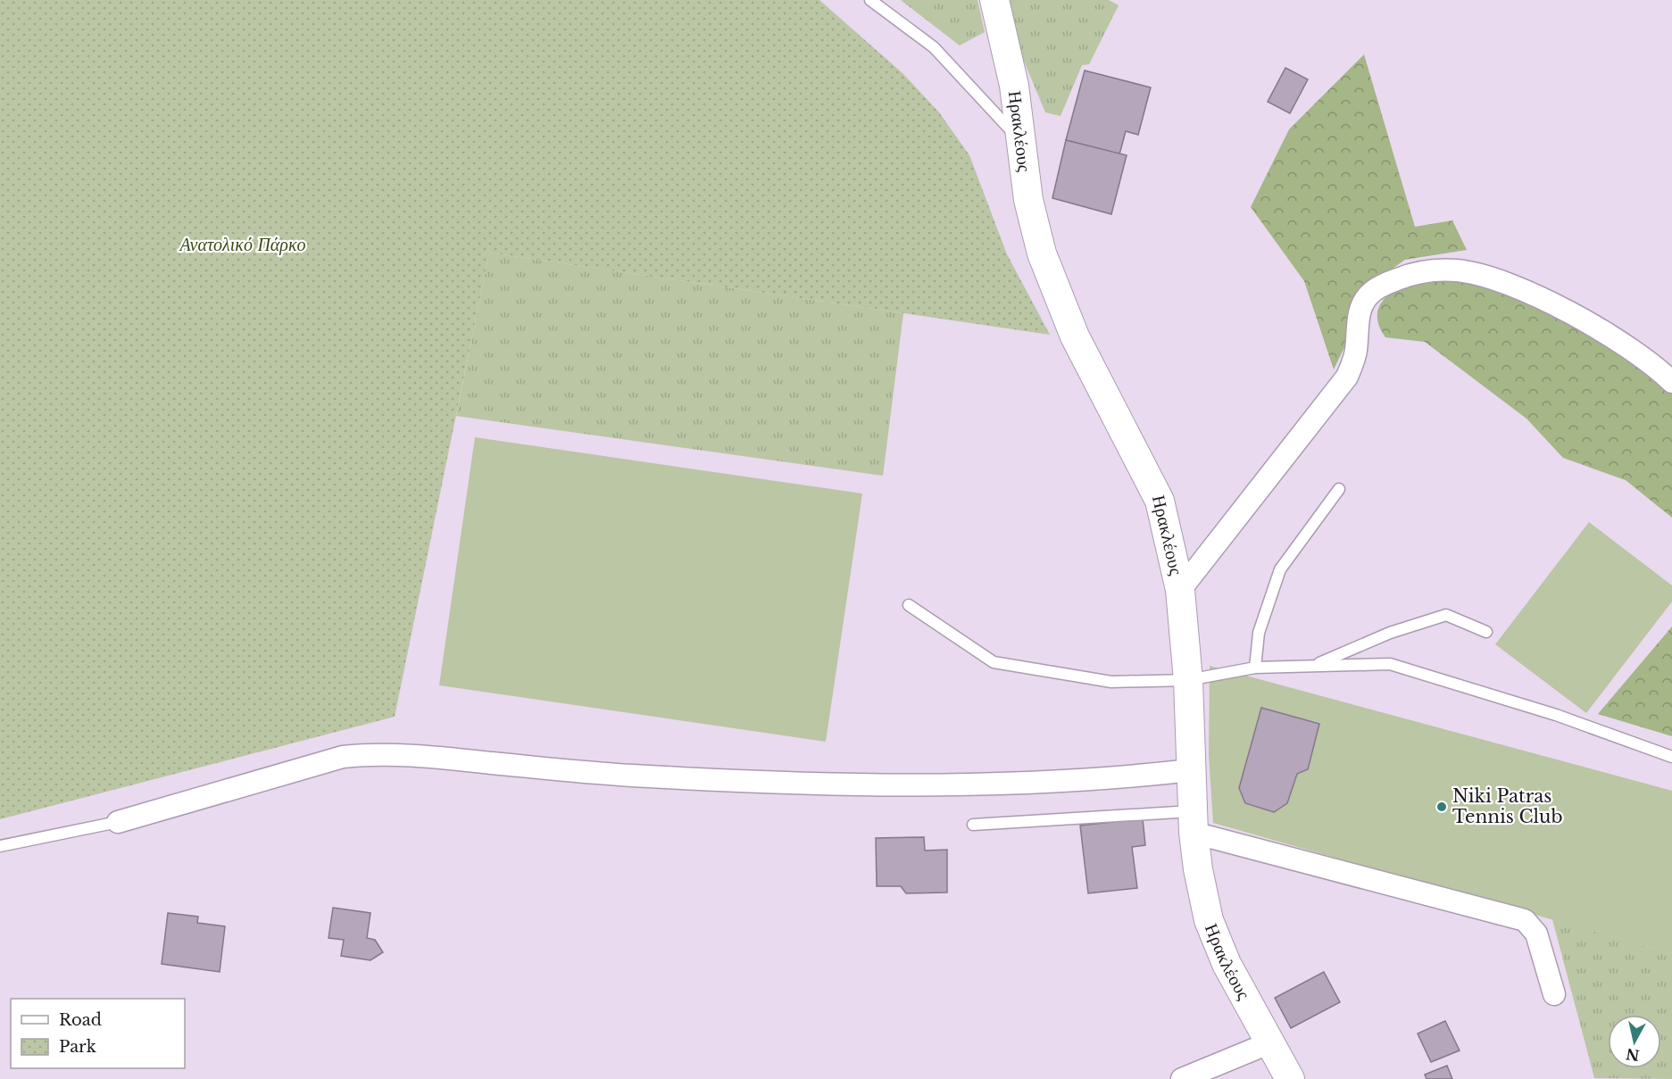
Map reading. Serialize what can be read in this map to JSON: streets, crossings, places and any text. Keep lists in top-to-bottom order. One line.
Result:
{"streets":{"street":["Ηρακλέους"]},"parks":["Ανατολικό Πάρκο"],"places":["Niki Patras Tennis Club"],"legend":["Road","Park"],"north":"bottom"}
